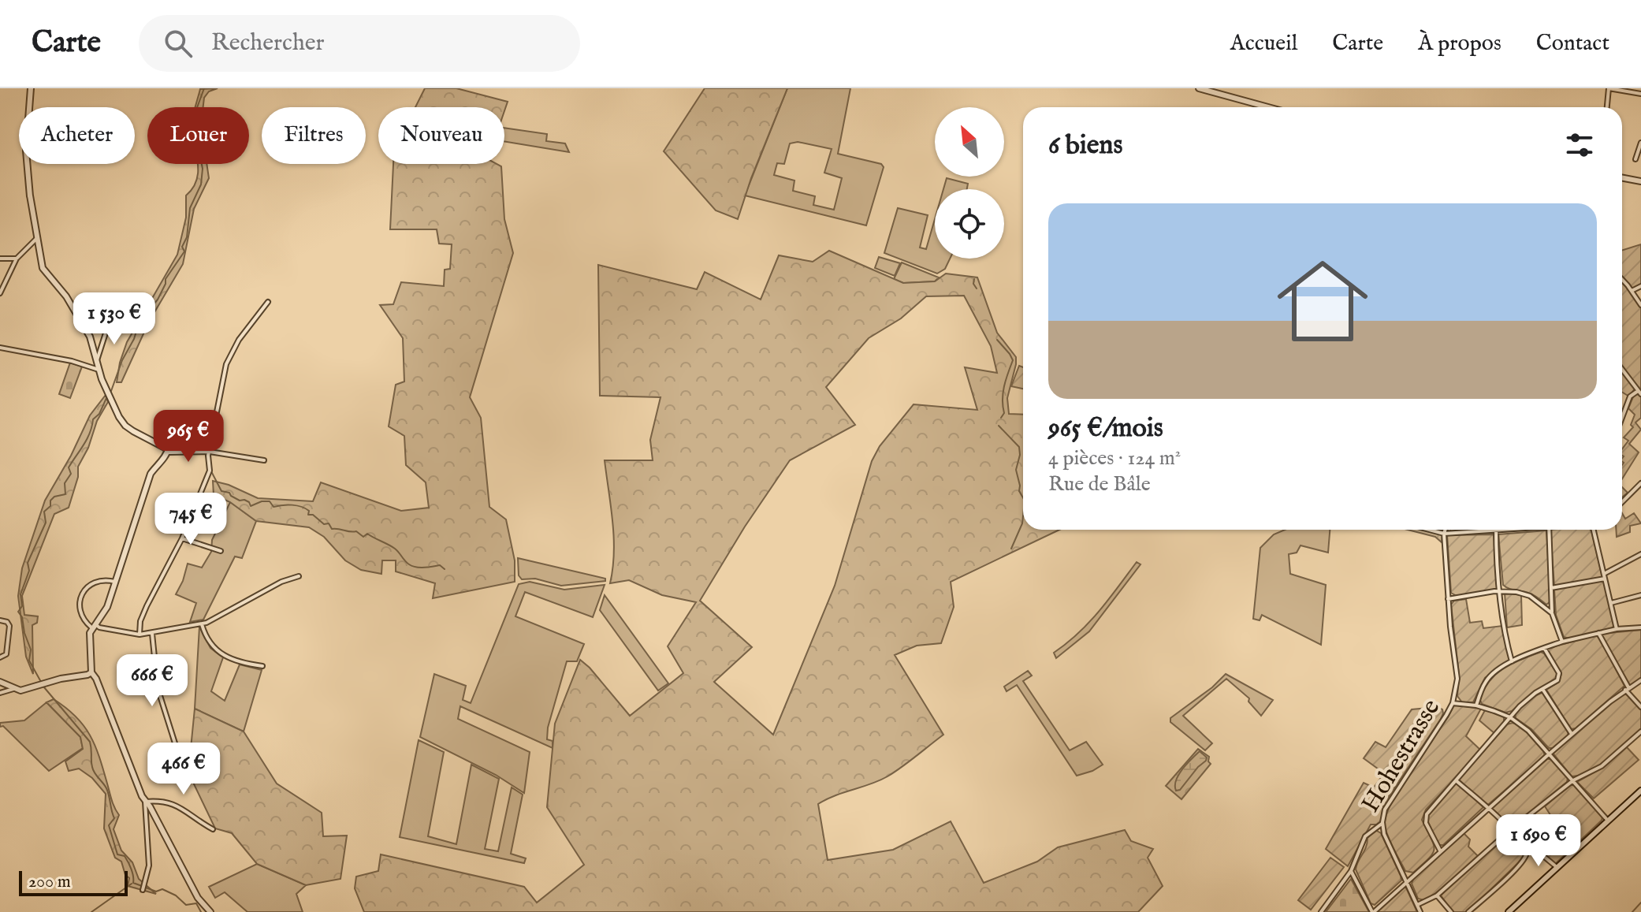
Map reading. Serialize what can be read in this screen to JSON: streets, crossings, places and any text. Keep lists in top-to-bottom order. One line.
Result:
{"streets":{"street":["Hohestrasse"]},"scale_bar":"200 m","north":"top left","page":{"header":"Carte","search":"Rechercher","nav":["Accueil","Carte","À propos","Contact"],"chip":["Acheter","Louer","Filtres","Nouveau"],"heading":"6 biens","list":[{"name":"965 €/mois","note":"4 pièces · 124 m² · Rue de Bâle"}],"price":["1 530 €","965 €","745 €","666 €","466 €","1 690 €"],"scale":"200 m"}}
